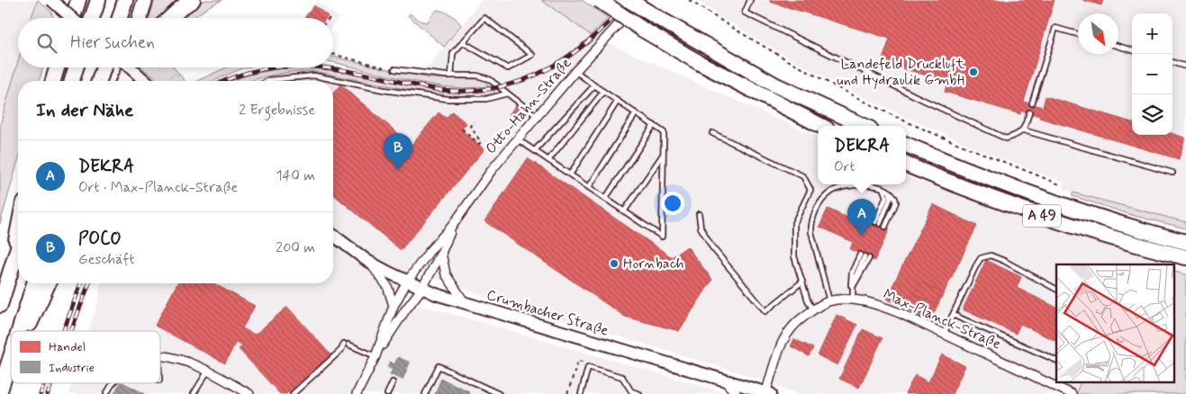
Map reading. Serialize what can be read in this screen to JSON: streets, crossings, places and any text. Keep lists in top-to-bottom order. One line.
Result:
{"streets":{"highway":["A 49"],"main road":["Crumbacher Straße"],"street":["Otto-Hahn-Straße","Max-Planck-Straße"]},"crossings":[["Otto-Hahn-Straße","Crumbacher Straße"],["Crumbacher Straße","Max-Planck-Straße"]],"places":["Landefeld Druckluft und Hydraulik GmbH","Hornbach"],"legend":["Handel","Industrie"],"north":"bottom right","page":{"map_buttons":["+","−"],"search":"Hier suchen","heading":["In der Nähe","2 Ergebnisse"],"popup":["DEKRA","Ort"],"pins":["B","A"],"list":[{"mark":"A","name":"DEKRA","note":"Ort · Max-Planck-Straße","value":"140 m"},{"mark":"B","name":"POCO","note":"Geschäft","value":"200 m"}]}}
